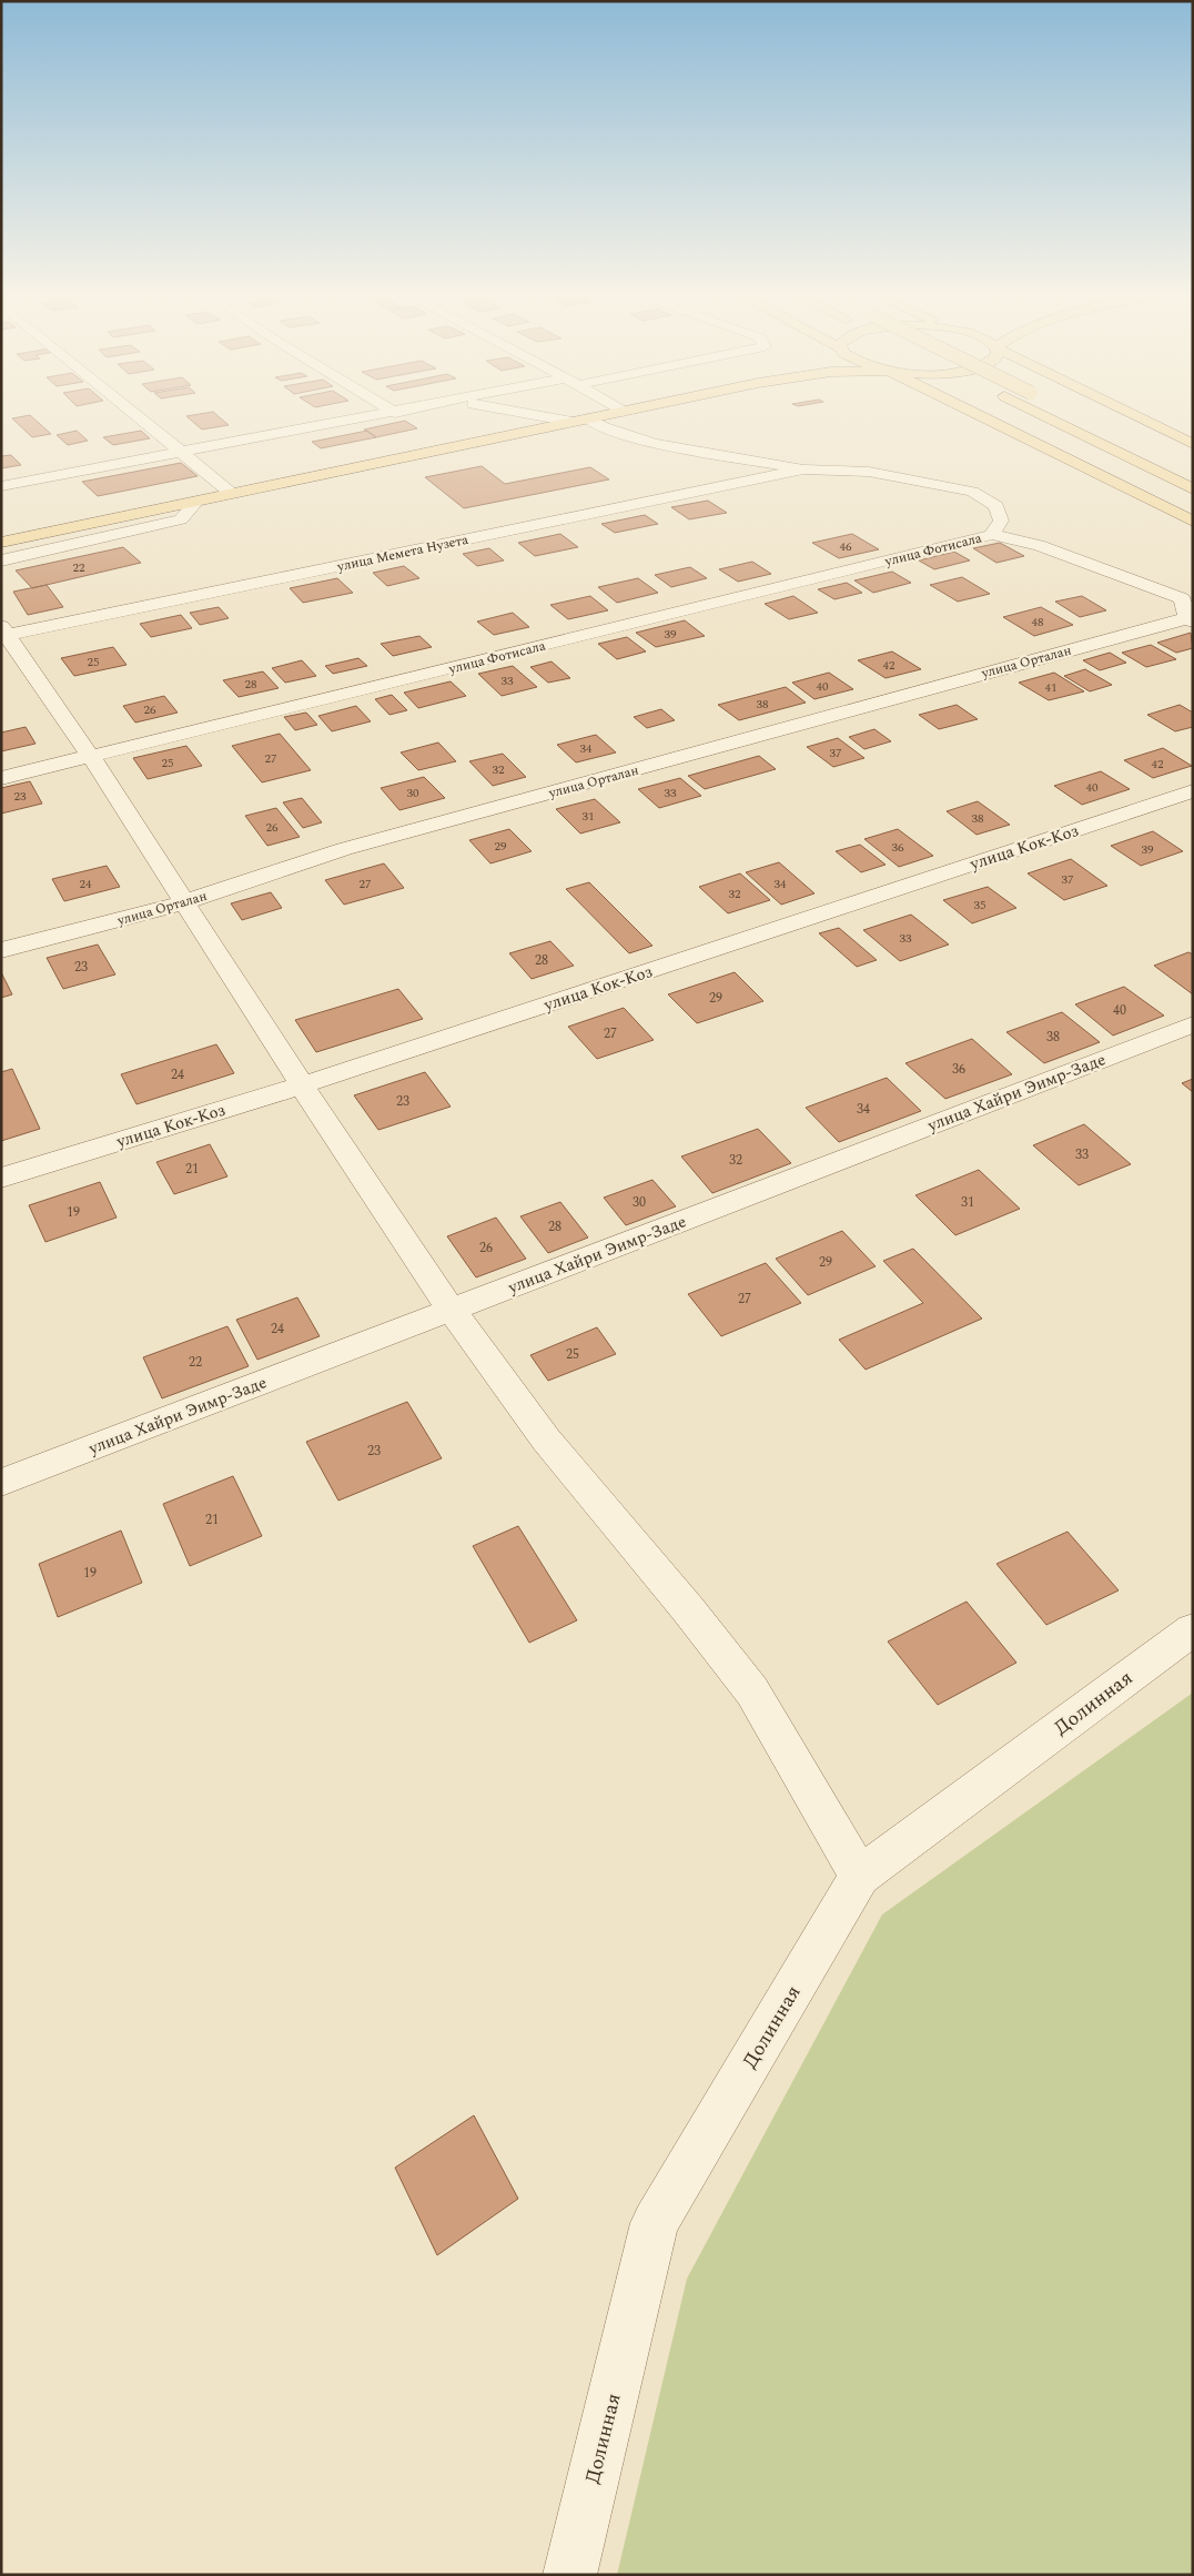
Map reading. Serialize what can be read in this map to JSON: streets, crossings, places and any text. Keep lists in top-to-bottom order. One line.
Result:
{"streets":{"street":["улица Фотисала","улица Мемета Нузета","улица Орталан","улица Кок-Коз","улица Хайри Эимр-Заде","Долинная"]},"house_numbers":["46","22","48","39","25","42","33","28","40","41","38","26","34","37","27","25","42","32","40","30","33","23","31","38","26","29","36","39","37","24","27","34","32","35","33","28","23","29","40","27","38","36","24","23","34","33","32","21","30","31","19","28","26","29","27","24","25","22","23","21","19"]}
